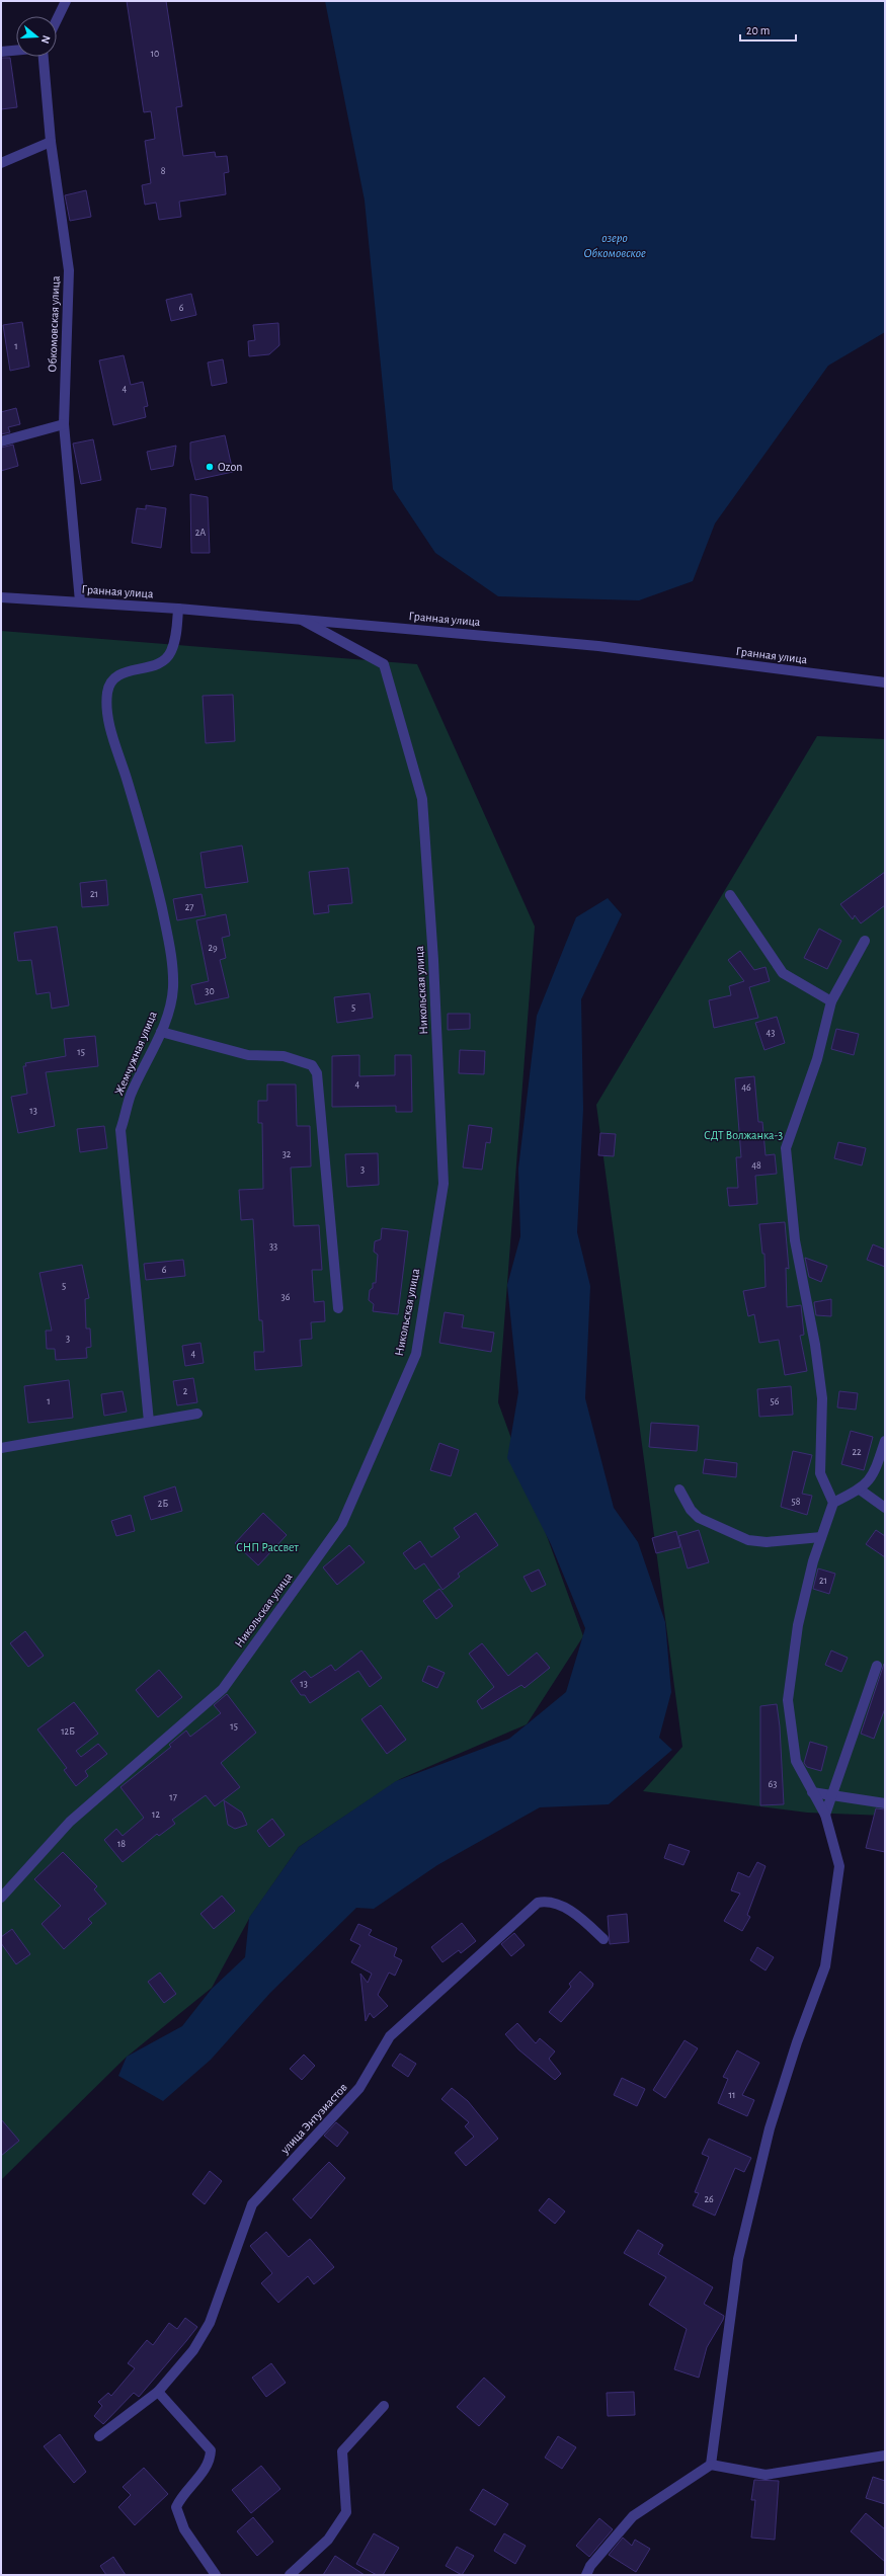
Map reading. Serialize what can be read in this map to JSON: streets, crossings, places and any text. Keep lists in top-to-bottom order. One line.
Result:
{"streets":{"street":["Обкомовская улица","Гранная улица","Никольская улица","Жемчужная улица","улица Энтузиастов"]},"crossings":[["Обкомовская улица","Гранная улица"],["Гранная улица","Никольская улица"],["Гранная улица","Жемчужная улица"]],"water":["озеро Обкомовское"],"parks":["СДТ Волжанка-3","СНП Рассвет"],"places":["Ozon"],"house_numbers":["10","8","6","1","4","2А","21","27","29","30","5","43","15","4","46","13","32","48","3","33","6","5","36","3","4","2","1","56","22","58","2Б","21","13","15","12Б","63","17","12","18","11","26"],"scale_bar":"20 m","north":"right"}
